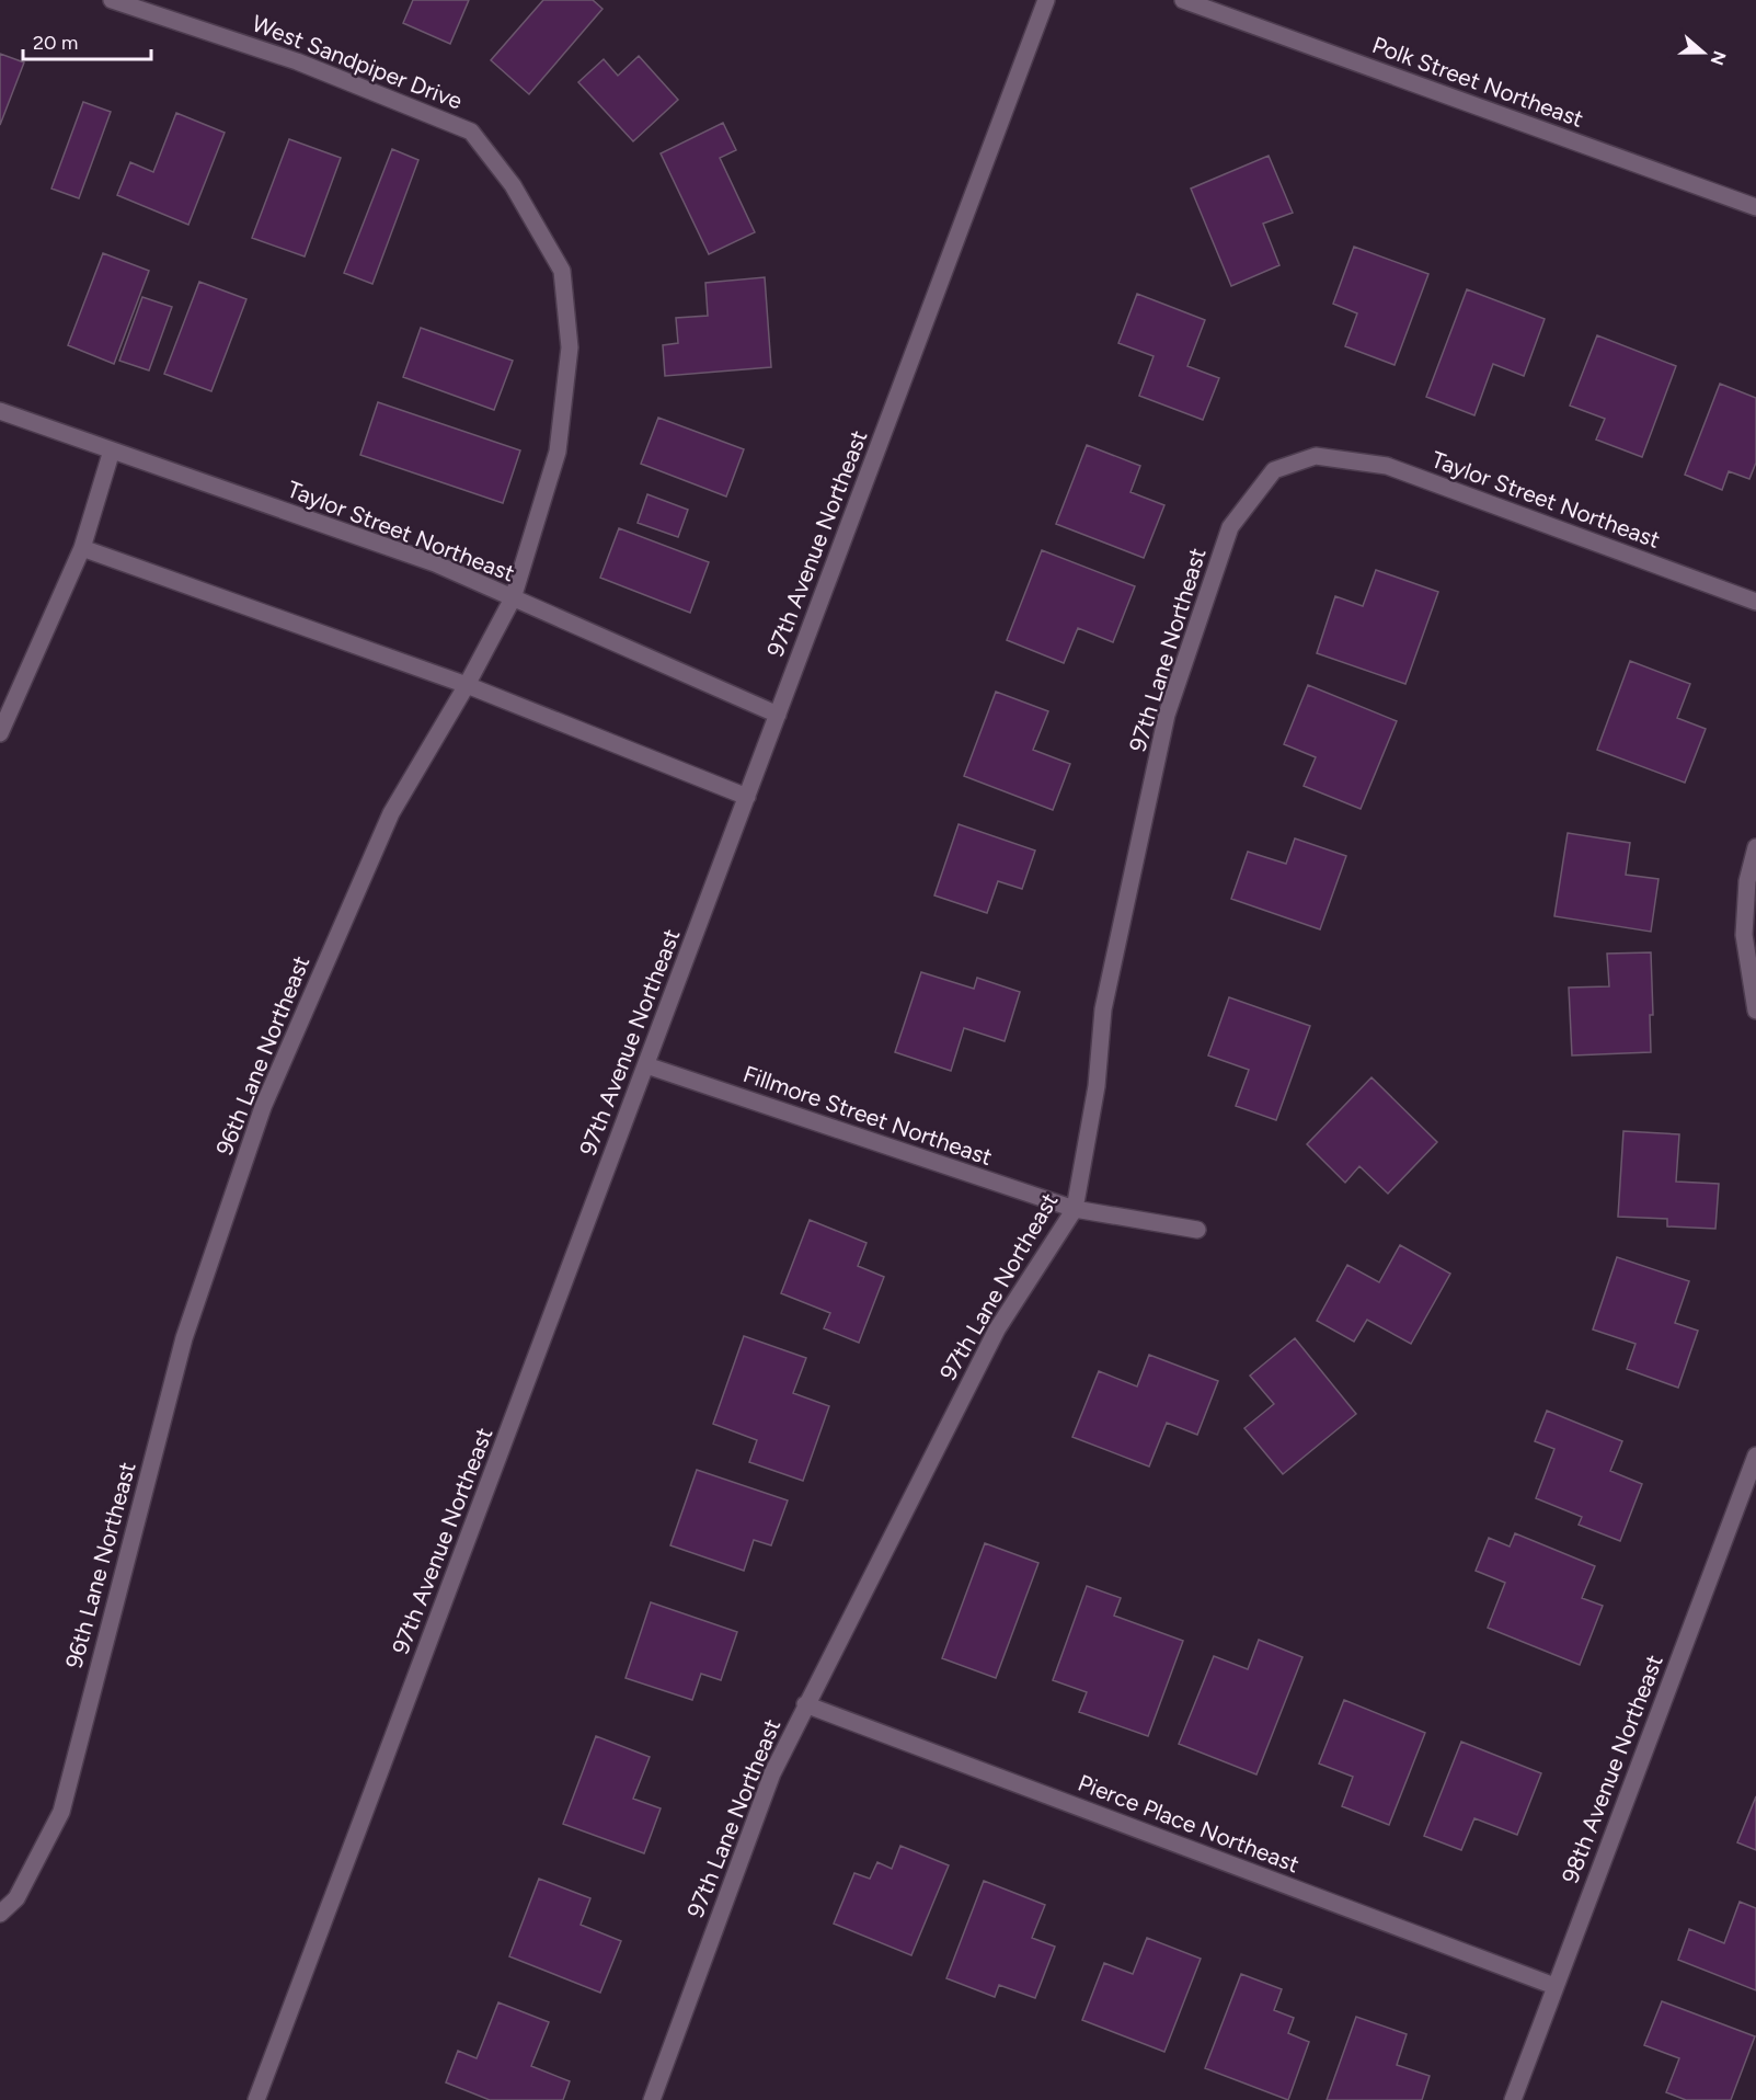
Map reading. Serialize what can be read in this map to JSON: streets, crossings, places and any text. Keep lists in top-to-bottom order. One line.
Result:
{"streets":{"street":["West Sandpiper Drive","Polk Street Northeast","Taylor Street Northeast","97th Avenue Northeast","97th Lane Northeast","96th Lane Northeast","Fillmore Street Northeast","98th Avenue Northeast","Pierce Place Northeast"]},"crossings":[["West Sandpiper Drive","96th Lane Northeast"],["Taylor Street Northeast","97th Avenue Northeast"],["Taylor Street Northeast","97th Lane Northeast"],["Taylor Street Northeast","96th Lane Northeast"],["97th Avenue Northeast","Fillmore Street Northeast"],["97th Lane Northeast","Fillmore Street Northeast"],["97th Lane Northeast","Pierce Place Northeast"],["98th Avenue Northeast","Pierce Place Northeast"]],"scale_bar":"20 m","north":"right"}
